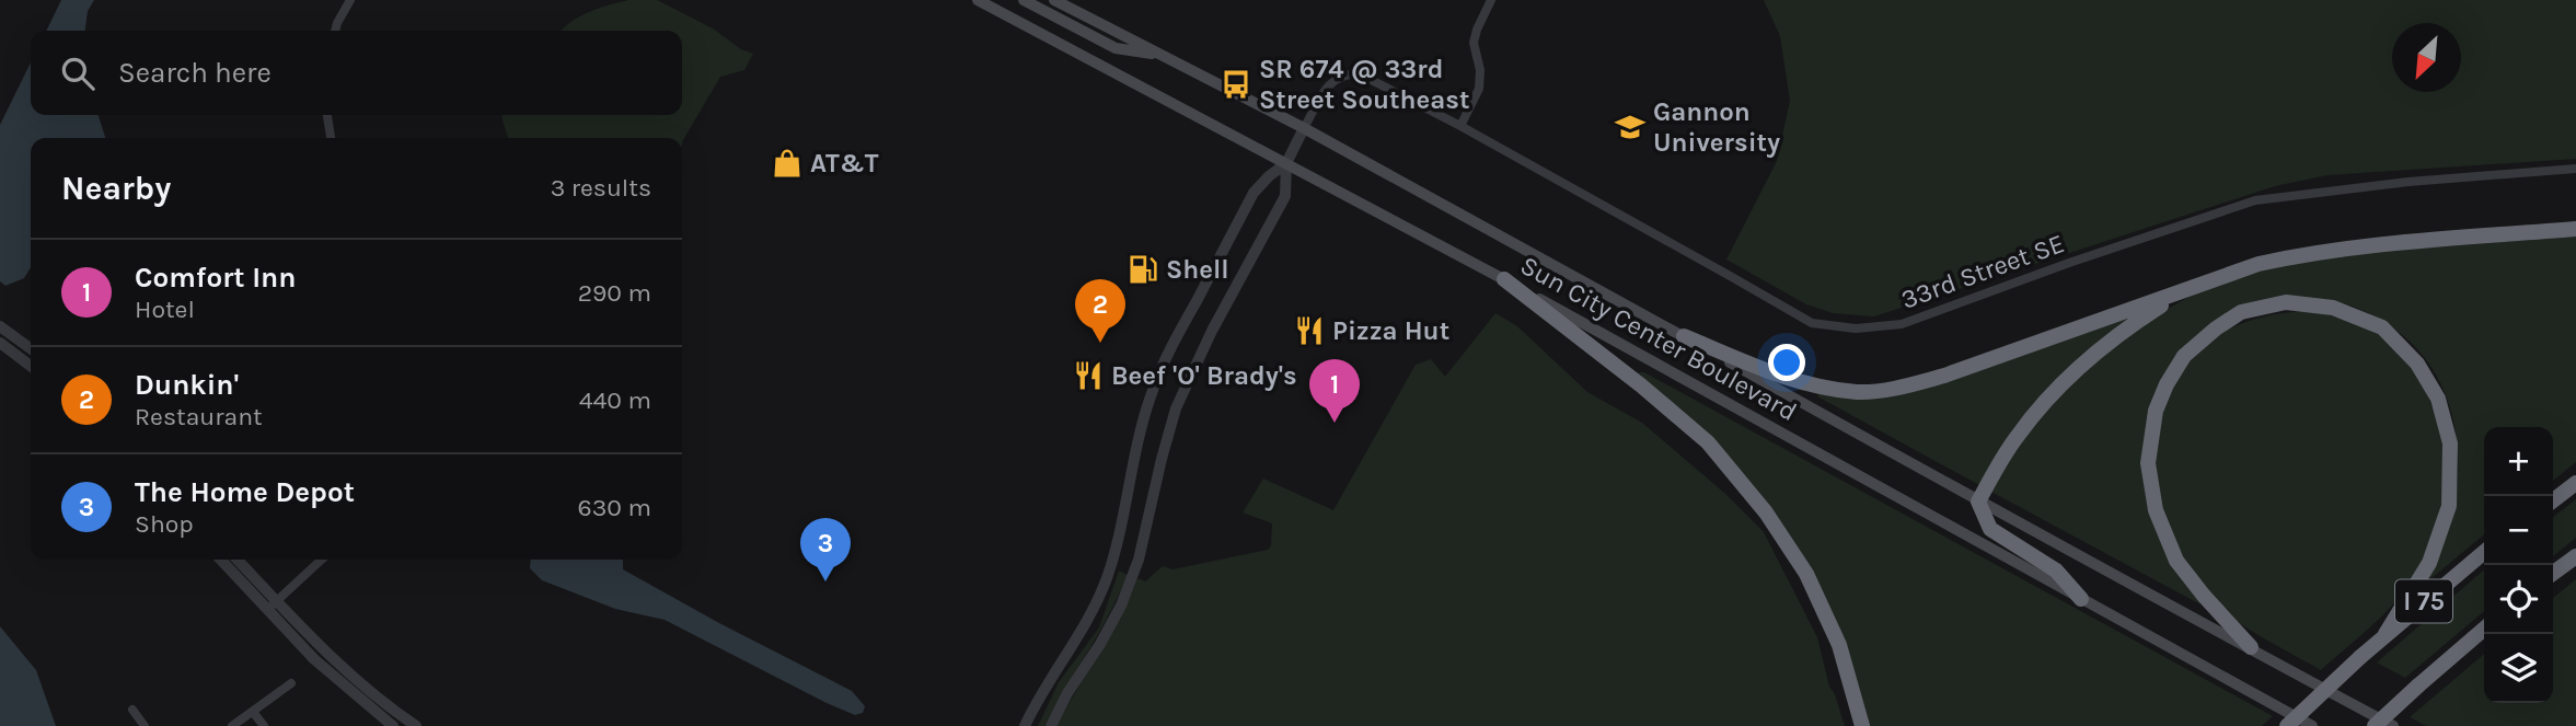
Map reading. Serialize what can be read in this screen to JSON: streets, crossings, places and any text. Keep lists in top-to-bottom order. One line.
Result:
{"streets":{"highway":["I 75"],"main road":["Sun City Center Boulevard"],"street":["33rd Street SE"]},"crossings":[["33rd Street SE","Sun City Center Boulevard"]],"places":{"bus stop":["SR 674 @ 33rd Street Southeast"],"school or university":["Gannon University"],"shop":["AT&T"],"fuel station":["Shell"],"restaurant":["Pizza Hut","Beef 'O' Brady's"]},"north":"bottom left","page":{"search":"Search here","heading":["Nearby","3 results"],"list":[{"mark":"1","name":"Comfort Inn","note":"Hotel","value":"290 m"},{"mark":"2","name":"Dunkin'","note":"Restaurant","value":"440 m"},{"mark":"3","name":"The Home Depot","note":"Shop","value":"630 m"}],"pins":["2","1","3"],"map_buttons":["+","−"]}}
